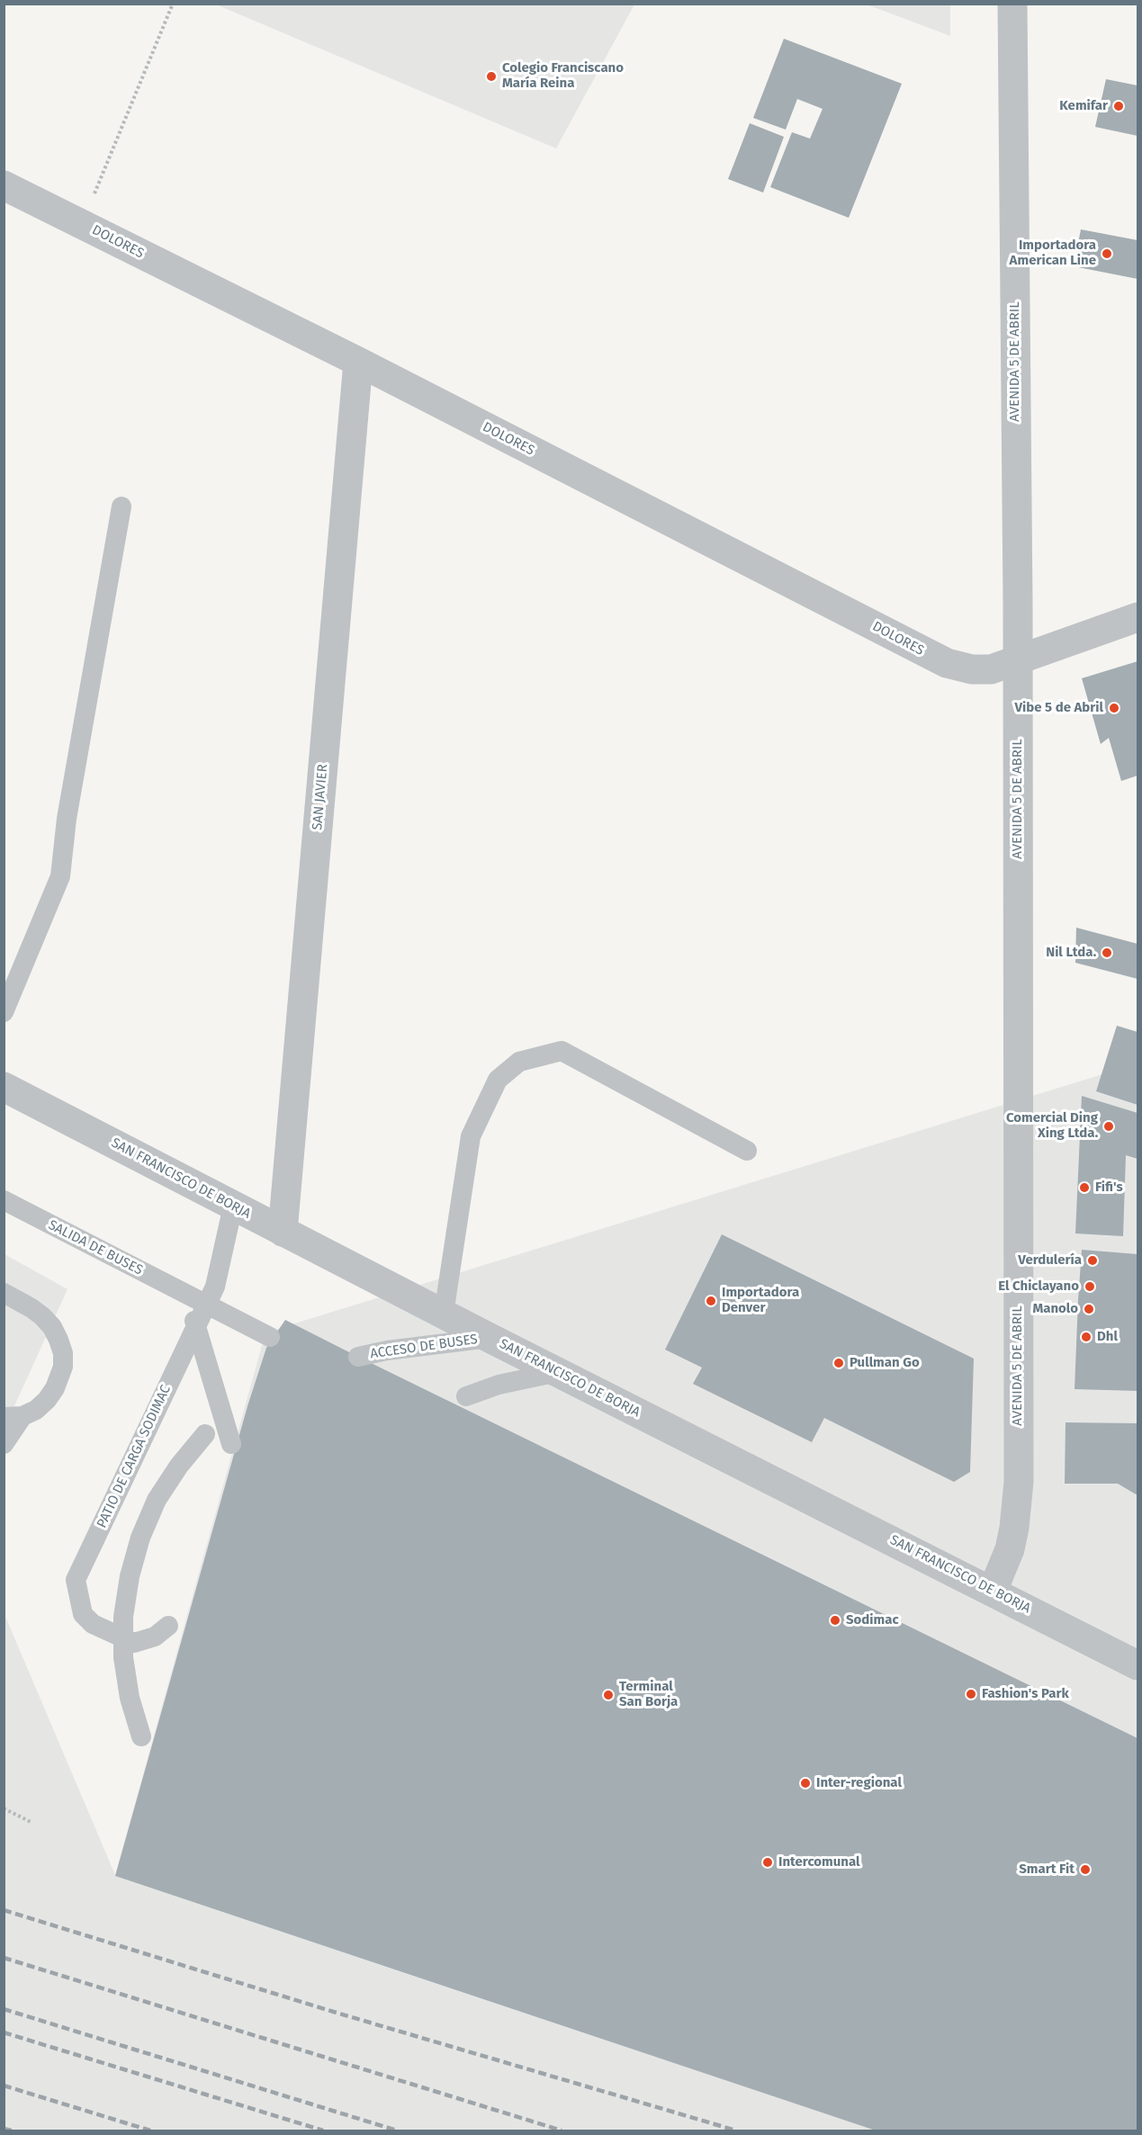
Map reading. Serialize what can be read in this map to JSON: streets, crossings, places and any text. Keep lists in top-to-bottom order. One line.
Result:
{"streets":{"street":["DOLORES","AVENIDA 5 DE ABRIL","SAN JAVIER","SAN FRANCISCO DE BORJA"],"lane":["SALIDA DE BUSES","ACCESO DE BUSES","PATIO DE CARGA SODIMAC"]},"crossings":[["DOLORES","AVENIDA 5 DE ABRIL"],["DOLORES","SAN JAVIER"],["AVENIDA 5 DE ABRIL","SAN FRANCISCO DE BORJA"],["SAN JAVIER","SAN FRANCISCO DE BORJA"],["SAN FRANCISCO DE BORJA","ACCESO DE BUSES"],["SAN FRANCISCO DE BORJA","PATIO DE CARGA SODIMAC"]],"places":["Colegio Franciscano María Reina","Kemifar","Importadora American Line","Vibe 5 de Abril","Nil Ltda.","Comercial Ding Xing Ltda.","Fifi's","Verdulería","El Chiclayano","Importadora Denver","Manolo","Dhl","Pullman Go","Sodimac","Fashion's Park","Terminal San Borja","Inter-regional","Intercomunal","Smart Fit"]}
